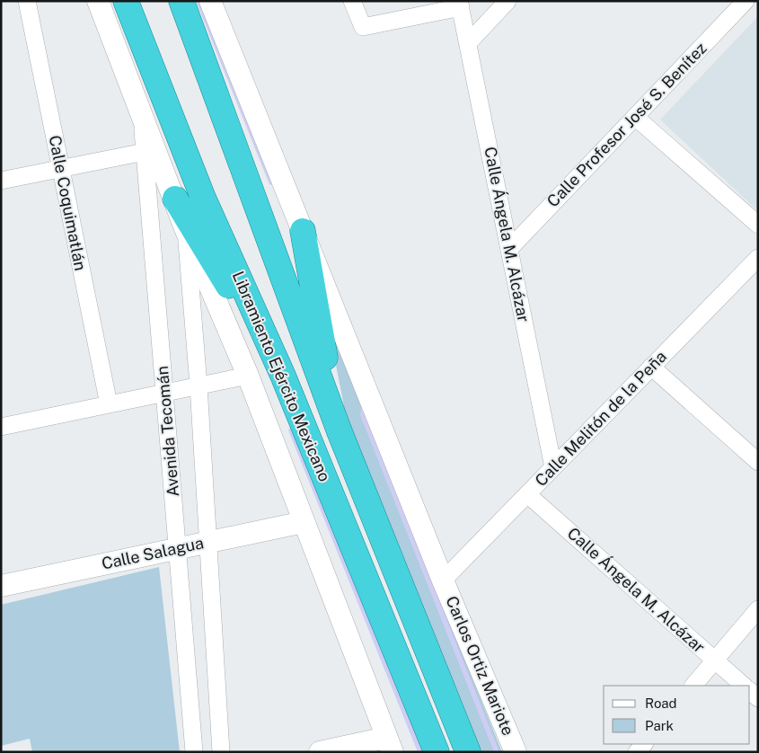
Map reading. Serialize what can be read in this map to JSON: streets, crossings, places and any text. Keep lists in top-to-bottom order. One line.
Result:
{"streets":{"highway":["Libramiento Ejército Mexicano"],"street":["Calle Profesor José S. Benítez","Calle Coquimatlán","Calle Ángela M. Alcázar","Calle Melitón de la Peña","Avenida Tecomán","Calle Salagua","Carlos Ortiz Mariote"]},"crossings":[["Calle Profesor José S. Benítez","Calle Ángela M. Alcázar"],["Calle Ángela M. Alcázar","Calle Melitón de la Peña"],["Libramiento Ejército Mexicano","Avenida Tecomán"],["Libramiento Ejército Mexicano","Calle Salagua"],["Calle Melitón de la Peña","Carlos Ortiz Mariote"],["Avenida Tecomán","Calle Salagua"]],"legend":["Road","Park"]}
